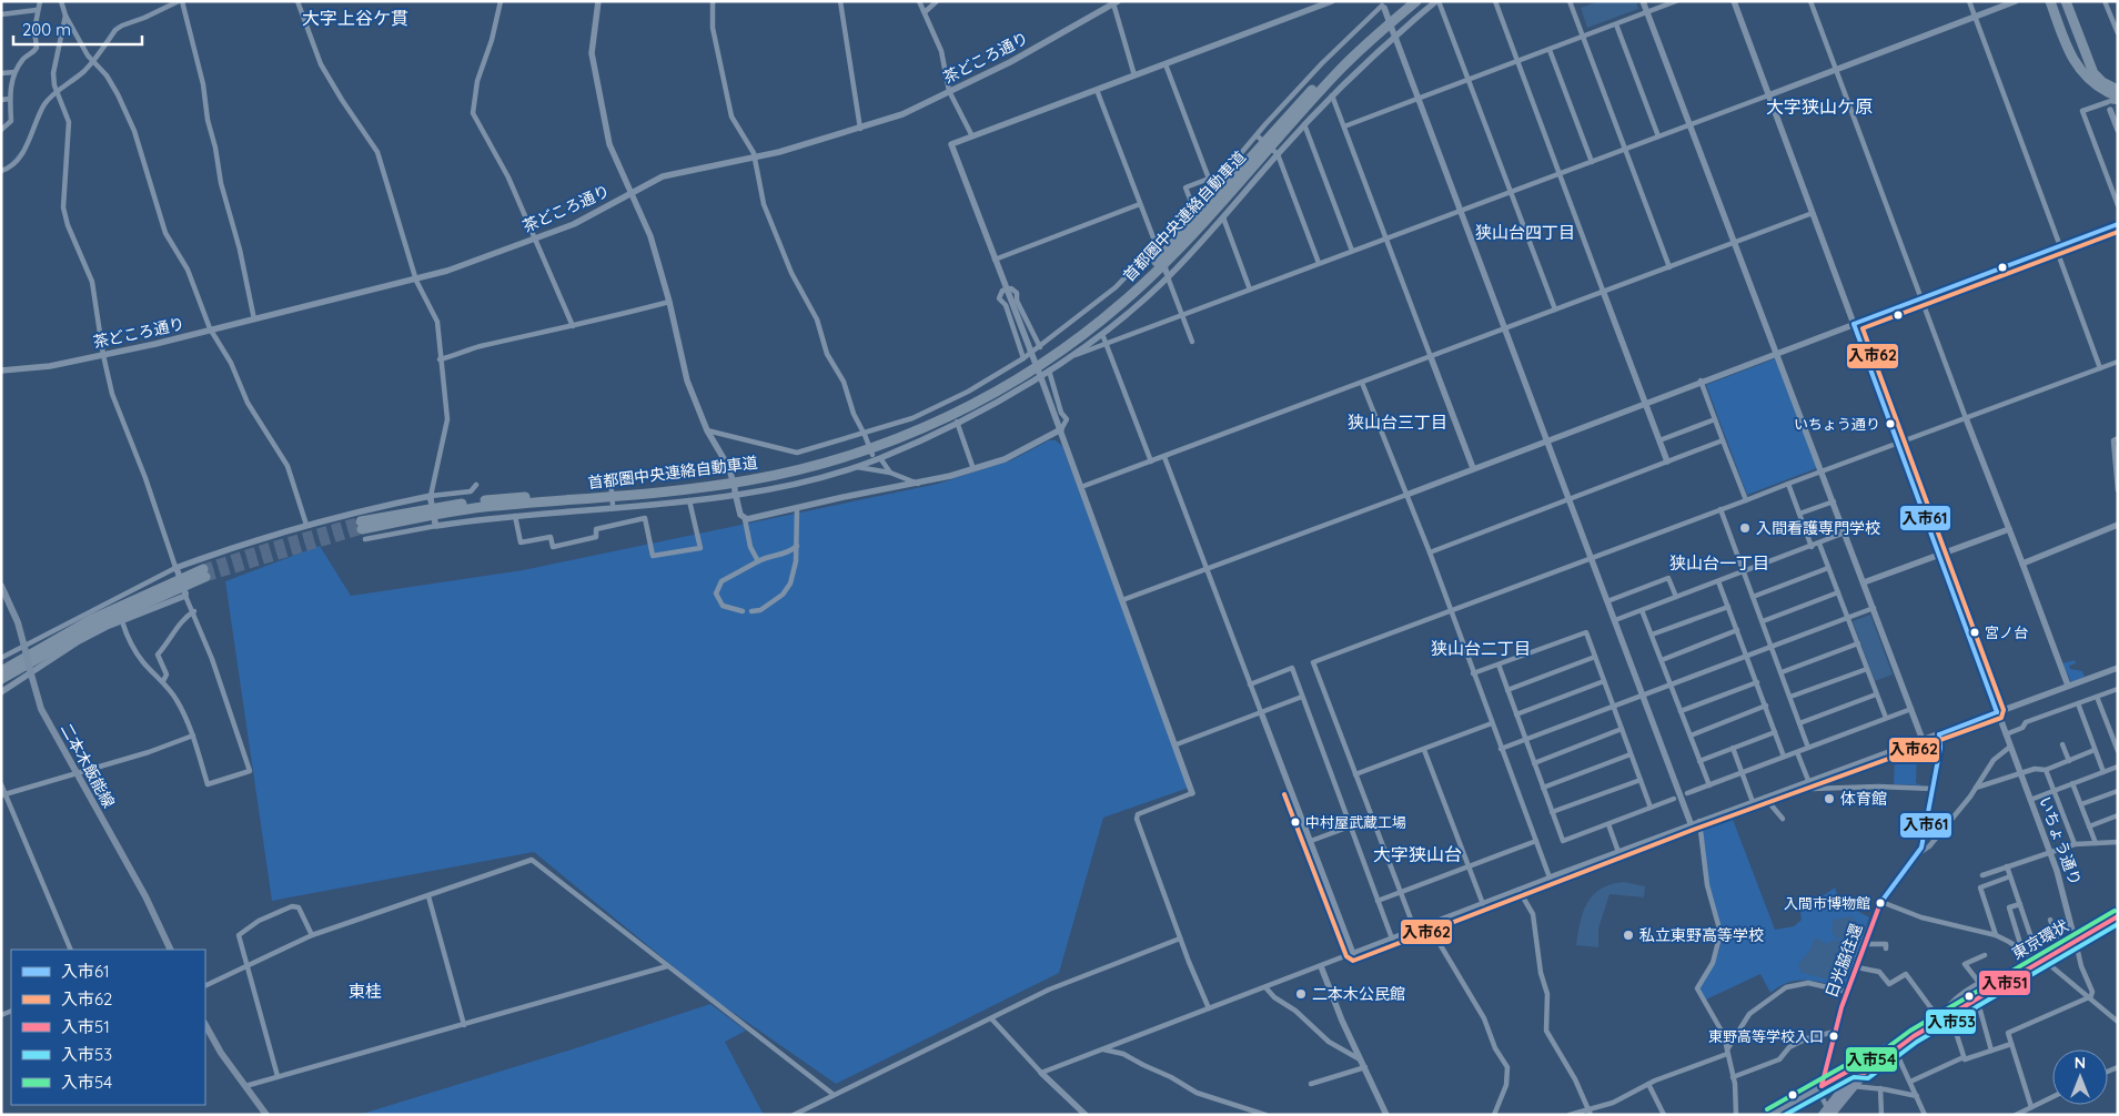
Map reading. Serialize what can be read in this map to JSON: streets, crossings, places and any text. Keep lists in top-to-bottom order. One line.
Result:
{"streets":{"highway":["首都圏中央連絡自動車道","東京環状"],"main road":["二本木飯能線"],"street":["茶どころ通り","いちょう通り","日光脇往還"]},"crossings":[["いちょう通り","東京環状"]],"districts":["大字上谷ケ貫","大字狭山ケ原","狭山台四丁目","狭山台三丁目","狭山台一丁目","狭山台二丁目","大字狭山台","東桂"],"places":["いちょう通り","入間看護専門学校","宮ノ台","体育館","中村屋武蔵工場","入間市博物館","私立東野高等学校","二本木公民館","東野高等学校入口"],"lines":["transit line 入市61","transit line 入市62","transit line 入市51","transit line 入市54","transit line 入市53"],"legend":["入市61","入市62","入市51","入市53","入市54"],"scale_bar":"200 m","north":"top"}
